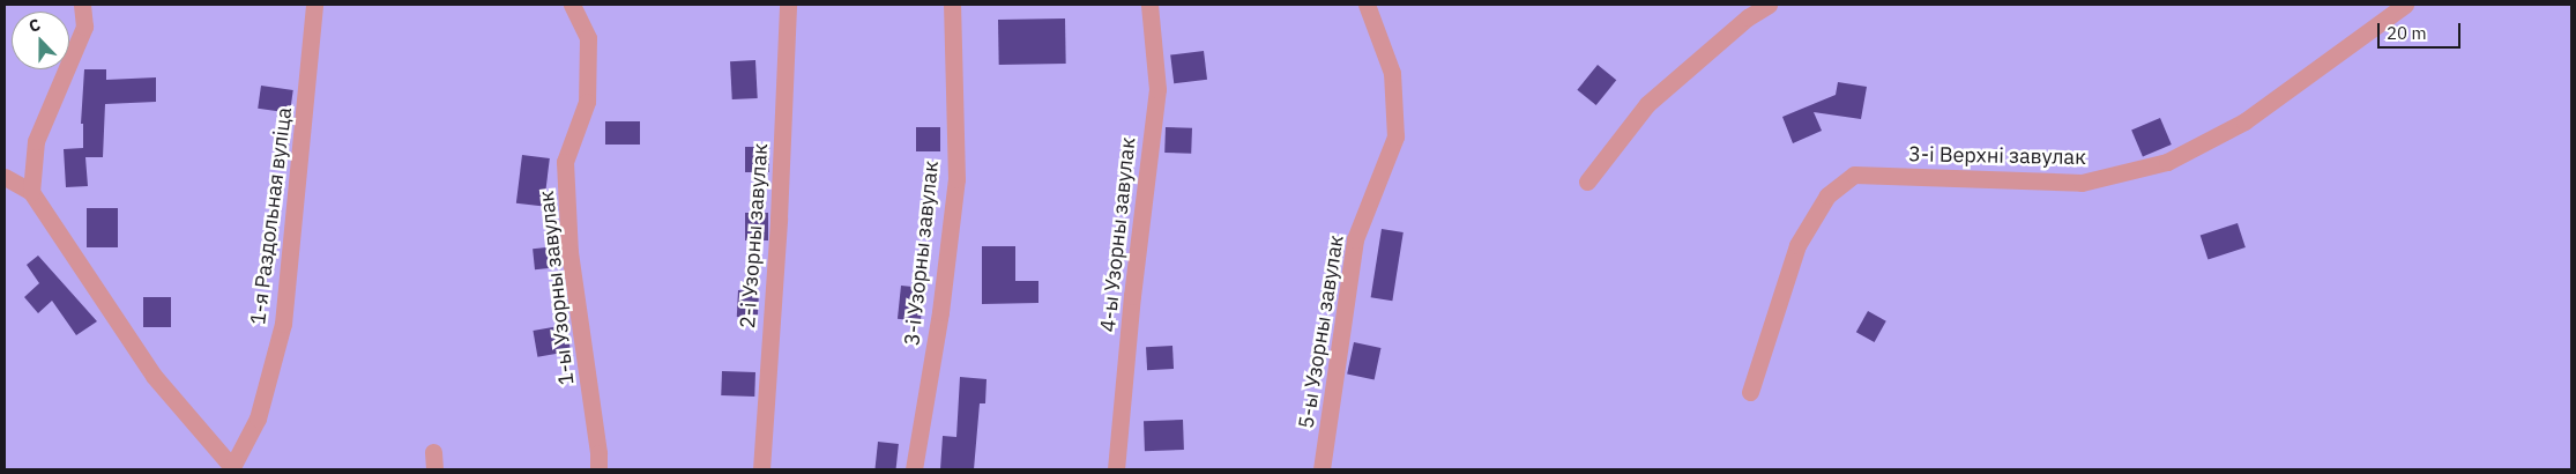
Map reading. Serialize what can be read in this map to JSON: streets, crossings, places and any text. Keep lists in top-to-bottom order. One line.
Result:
{"streets":{"lane":["3-і Верхні завулак","1-я Раздольная вуліца","4-ы Узорны завулак","2-і Узорны завулак","3-і Узорны завулак","1-ы Узорны завулак","5-ы Узорны завулак"]},"scale_bar":"20 m","north":"top"}
